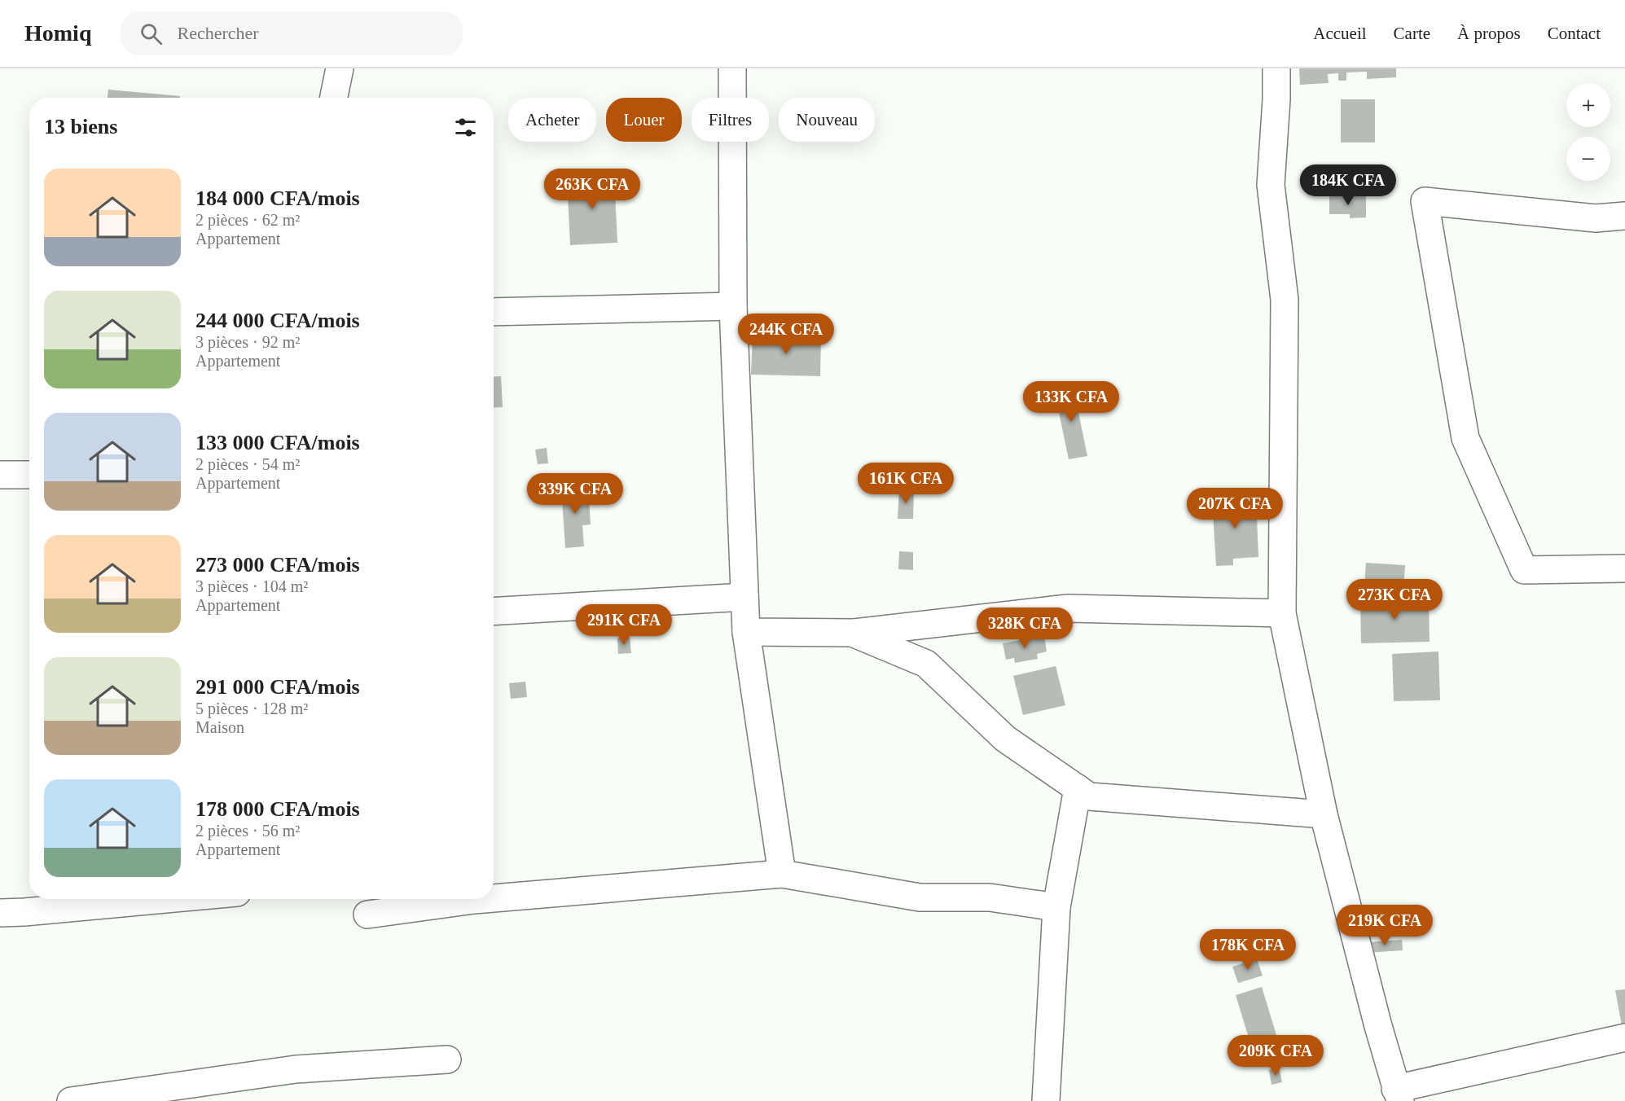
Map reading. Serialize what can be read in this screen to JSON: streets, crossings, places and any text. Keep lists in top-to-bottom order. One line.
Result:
{"page":{"header":"Homiq","search":"Rechercher","nav":["Accueil","Carte","À propos","Contact"],"map_buttons":["+","−"],"chip":["Acheter","Louer","Filtres","Nouveau"],"heading":"13 biens","list":[{"name":"184 000 CFA/mois","note":"2 pièces · 62 m² · Appartement"},{"name":"244 000 CFA/mois","note":"3 pièces · 92 m² · Appartement"},{"name":"133 000 CFA/mois","note":"2 pièces · 54 m² · Appartement"},{"name":"273 000 CFA/mois","note":"3 pièces · 104 m² · Appartement"},{"name":"291 000 CFA/mois","note":"5 pièces · 128 m² · Maison"},{"name":"178 000 CFA/mois","note":"2 pièces · 56 m² · Appartement"}],"price":["184K CFA","263K CFA","244K CFA","133K CFA","161K CFA","339K CFA","207K CFA","273K CFA","291K CFA","328K CFA","219K CFA","178K CFA","209K CFA"]}}
